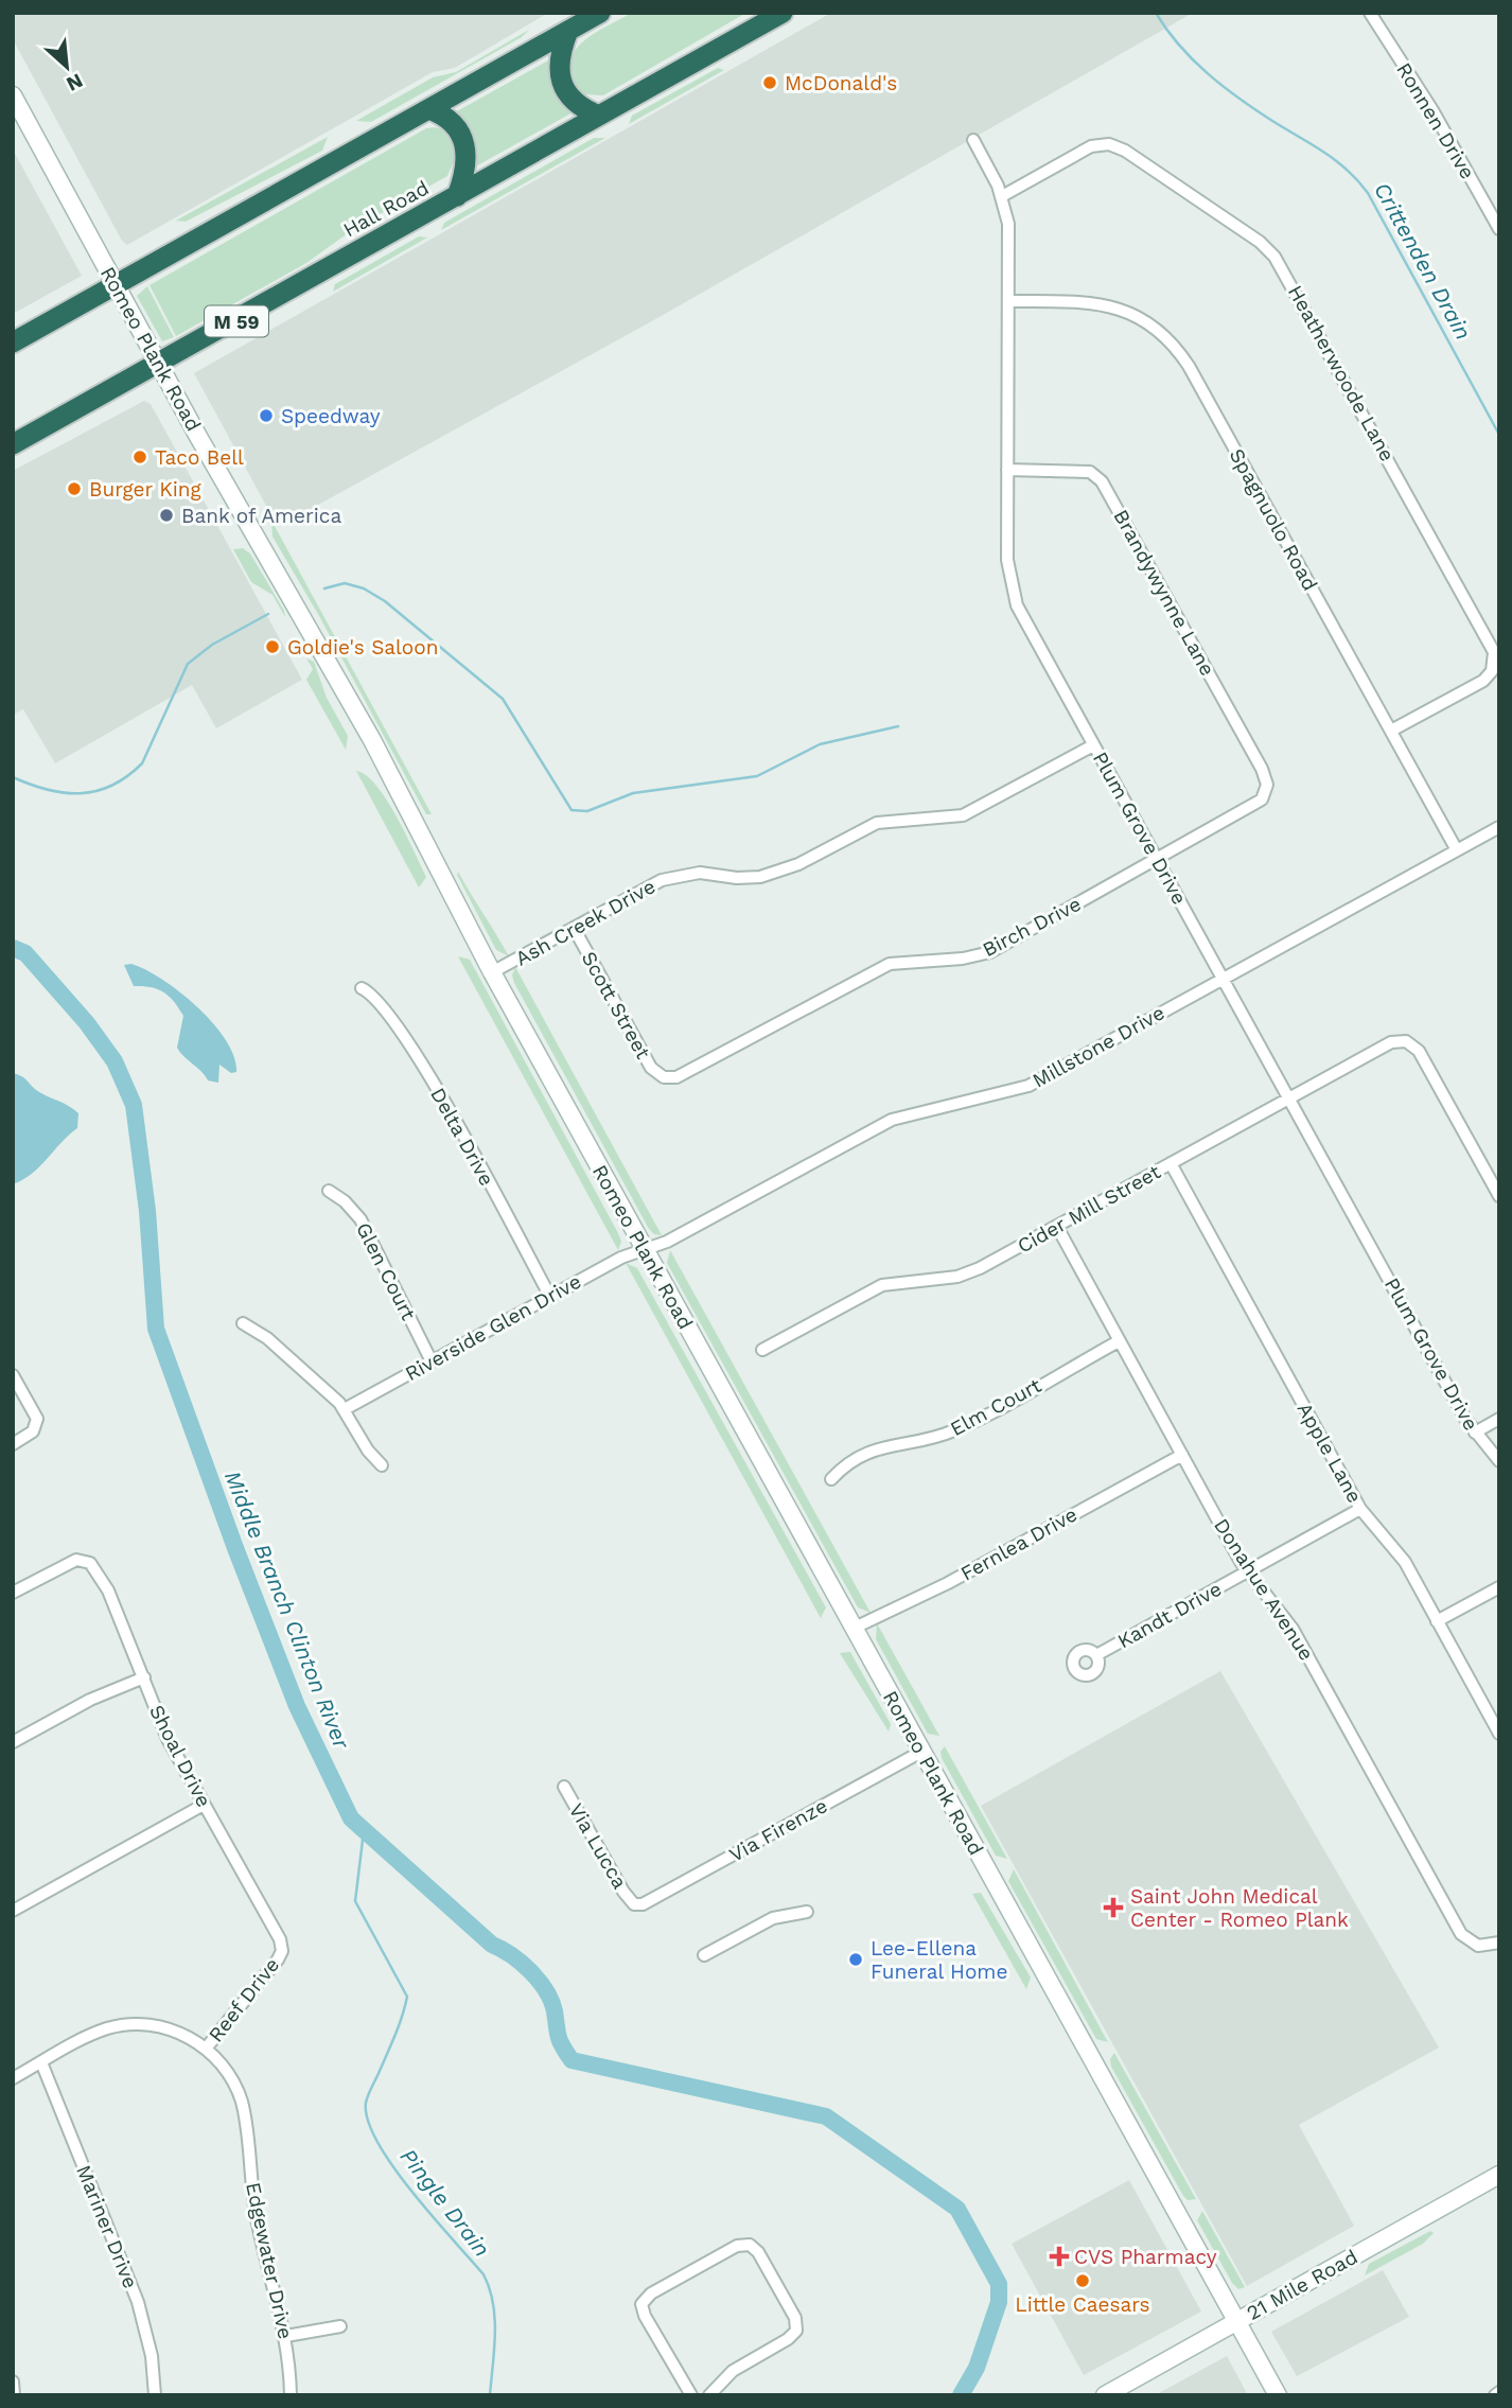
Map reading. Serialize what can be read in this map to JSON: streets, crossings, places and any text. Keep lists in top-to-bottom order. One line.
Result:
{"streets":{"highway":["Hall Road","M 59"],"main road":["Romeo Plank Road","21 Mile Road"],"street":["Ronnen Drive","Heatherwoode Lane","Spagnuolo Road","Brandywynne Lane","Plum Grove Drive","Ash Creek Drive","Birch Drive","Scott Street","Millstone Drive","Delta Drive","Cider Mill Street","Glen Court","Riverside Glen Drive","Elm Court","Apple Lane","Fernlea Drive","Donahue Avenue","Kandt Drive","Shoal Drive","Via Firenze","Via Lucca","Reef Drive","Mariner Drive","Edgewater Drive"]},"crossings":[["Hall Road","Romeo Plank Road"],["Romeo Plank Road","Ash Creek Drive"],["Romeo Plank Road","Millstone Drive"],["Romeo Plank Road","Riverside Glen Drive"],["Romeo Plank Road","Fernlea Drive"],["Romeo Plank Road","Via Firenze"],["Romeo Plank Road","21 Mile Road"],["Heatherwoode Lane","Spagnuolo Road"],["Heatherwoode Lane","Plum Grove Drive"],["Spagnuolo Road","Plum Grove Drive"],["Spagnuolo Road","Millstone Drive"],["Brandywynne Lane","Plum Grove Drive"],["Brandywynne Lane","Birch Drive"],["Plum Grove Drive","Ash Creek Drive"],["Plum Grove Drive","Birch Drive"],["Plum Grove Drive","Millstone Drive"],["Plum Grove Drive","Cider Mill Street"],["Ash Creek Drive","Scott Street"],["Birch Drive","Scott Street"],["Millstone Drive","Riverside Glen Drive"],["Delta Drive","Riverside Glen Drive"],["Cider Mill Street","Apple Lane"],["Cider Mill Street","Donahue Avenue"],["Glen Court","Riverside Glen Drive"],["Elm Court","Donahue Avenue"],["Apple Lane","Kandt Drive"],["Fernlea Drive","Donahue Avenue"],["Donahue Avenue","Kandt Drive"],["Shoal Drive","Reef Drive"],["Via Firenze","Via Lucca"],["Reef Drive","Edgewater Drive"]],"water":["Crittenden Drain","Middle Branch Clinton River","Pingle Drain"],"places":{"other":["McDonald's","Speedway","Taco Bell","Burger King","Bank of America","Goldie's Saloon","Lee-Ellena Funeral Home","Little Caesars"],"health":["Saint John Medical Center - Romeo Plank","CVS Pharmacy"]},"north":"bottom right"}
